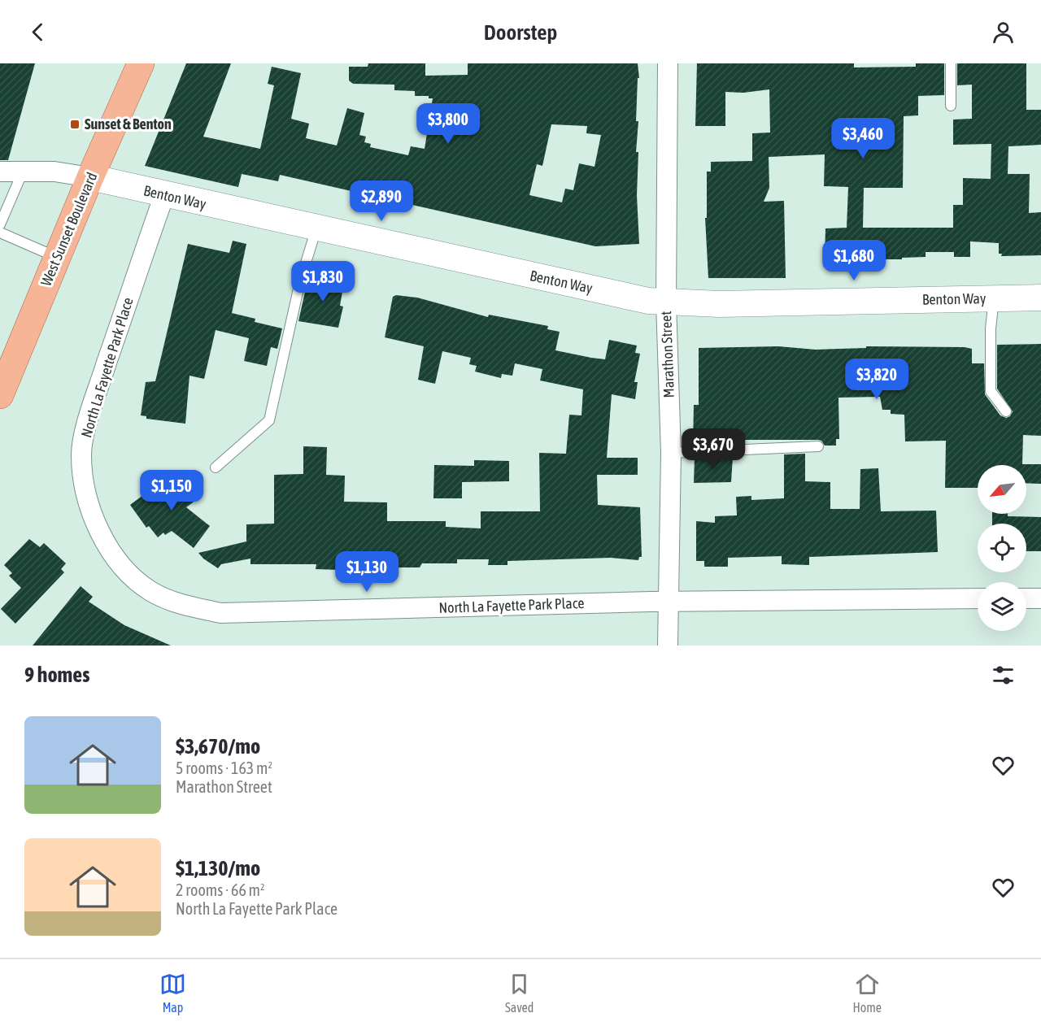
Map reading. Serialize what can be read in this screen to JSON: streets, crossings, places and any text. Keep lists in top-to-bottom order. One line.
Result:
{"streets":{"main road":["West Sunset Boulevard"],"street":["Benton Way","Marathon Street","North La Fayette Park Place"]},"crossings":[["Benton Way","West Sunset Boulevard"],["Benton Way","Marathon Street"],["Benton Way","North La Fayette Park Place"],["Marathon Street","North La Fayette Park Place"]],"places":{"transit":["Sunset & Benton"]},"north":"bottom left","page":{"header":"Doorstep","price":["$3,800","$3,460","$2,890","$1,680","$1,830","$3,820","$3,670","$1,150","$1,130"],"heading":"9 homes","list":[{"name":"$3,670/mo","note":"5 rooms · 163 m² · Marathon Street"},{"name":"$1,130/mo","note":"2 rooms · 66 m² · North La Fayette Park Place"}],"tabs":["Map","Saved","Home"]}}
